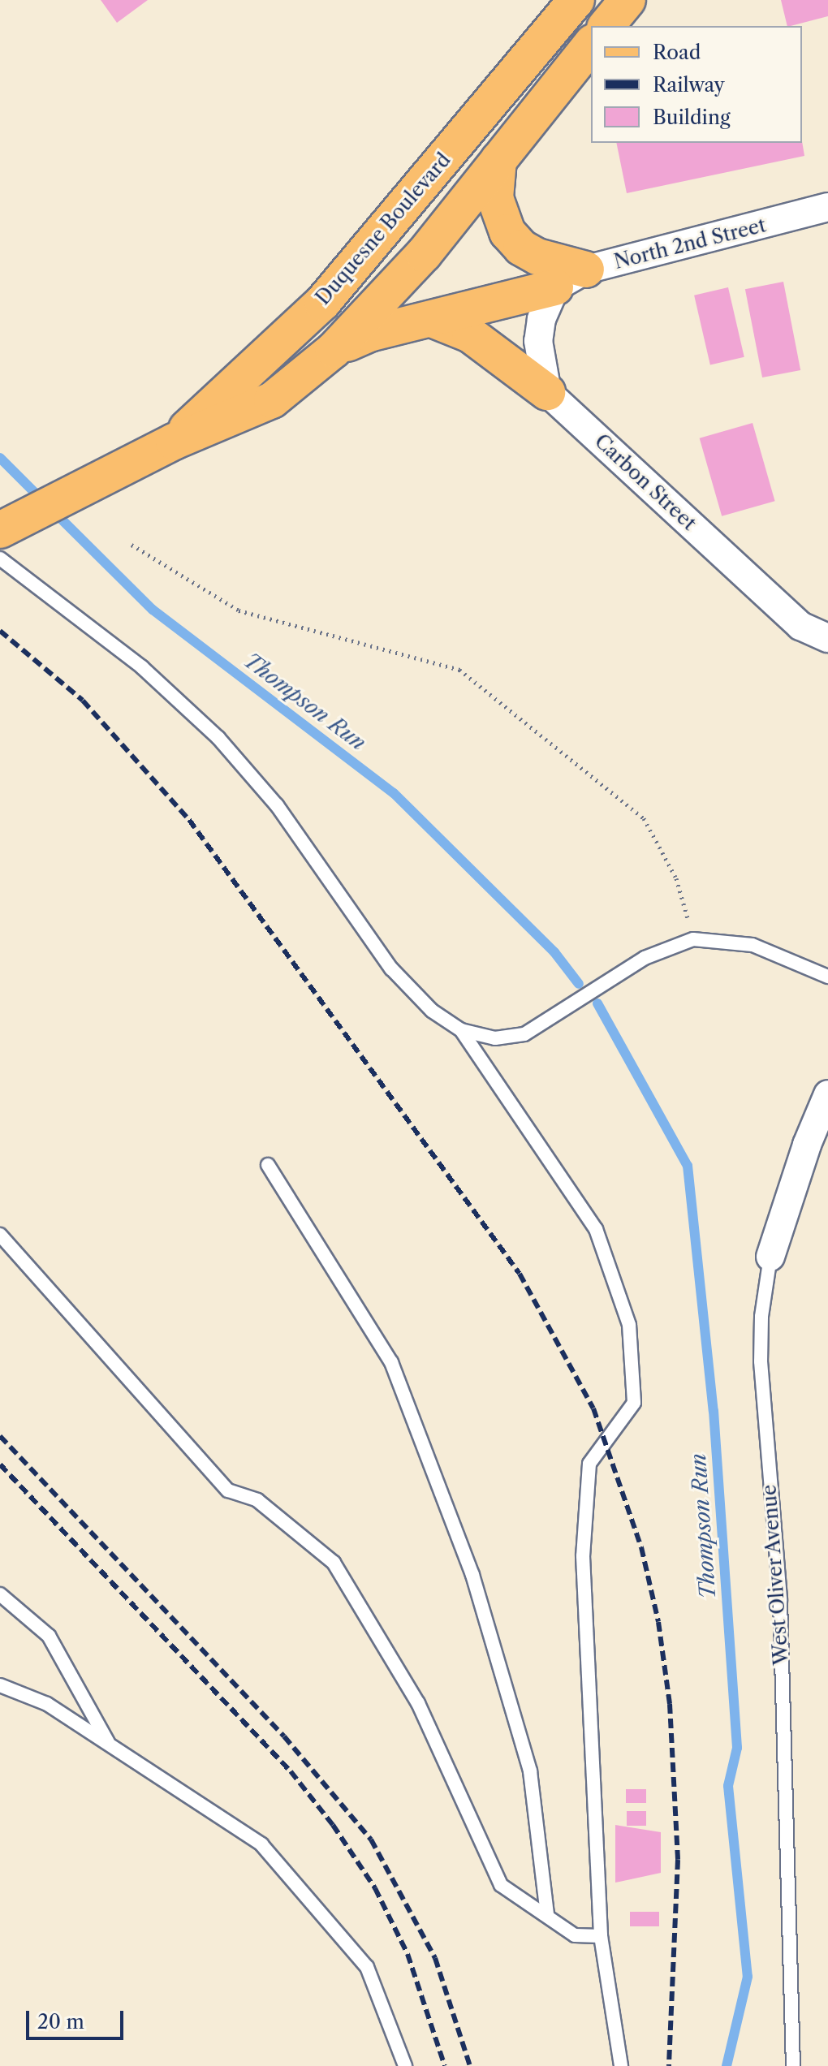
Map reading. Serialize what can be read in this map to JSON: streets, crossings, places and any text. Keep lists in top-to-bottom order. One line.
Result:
{"streets":{"main road":["Duquesne Boulevard"],"street":["North 2nd Street","Carbon Street","West Oliver Avenue"]},"water":["Thompson Run"],"legend":["Road","Railway","Building"],"scale_bar":"20 m"}
